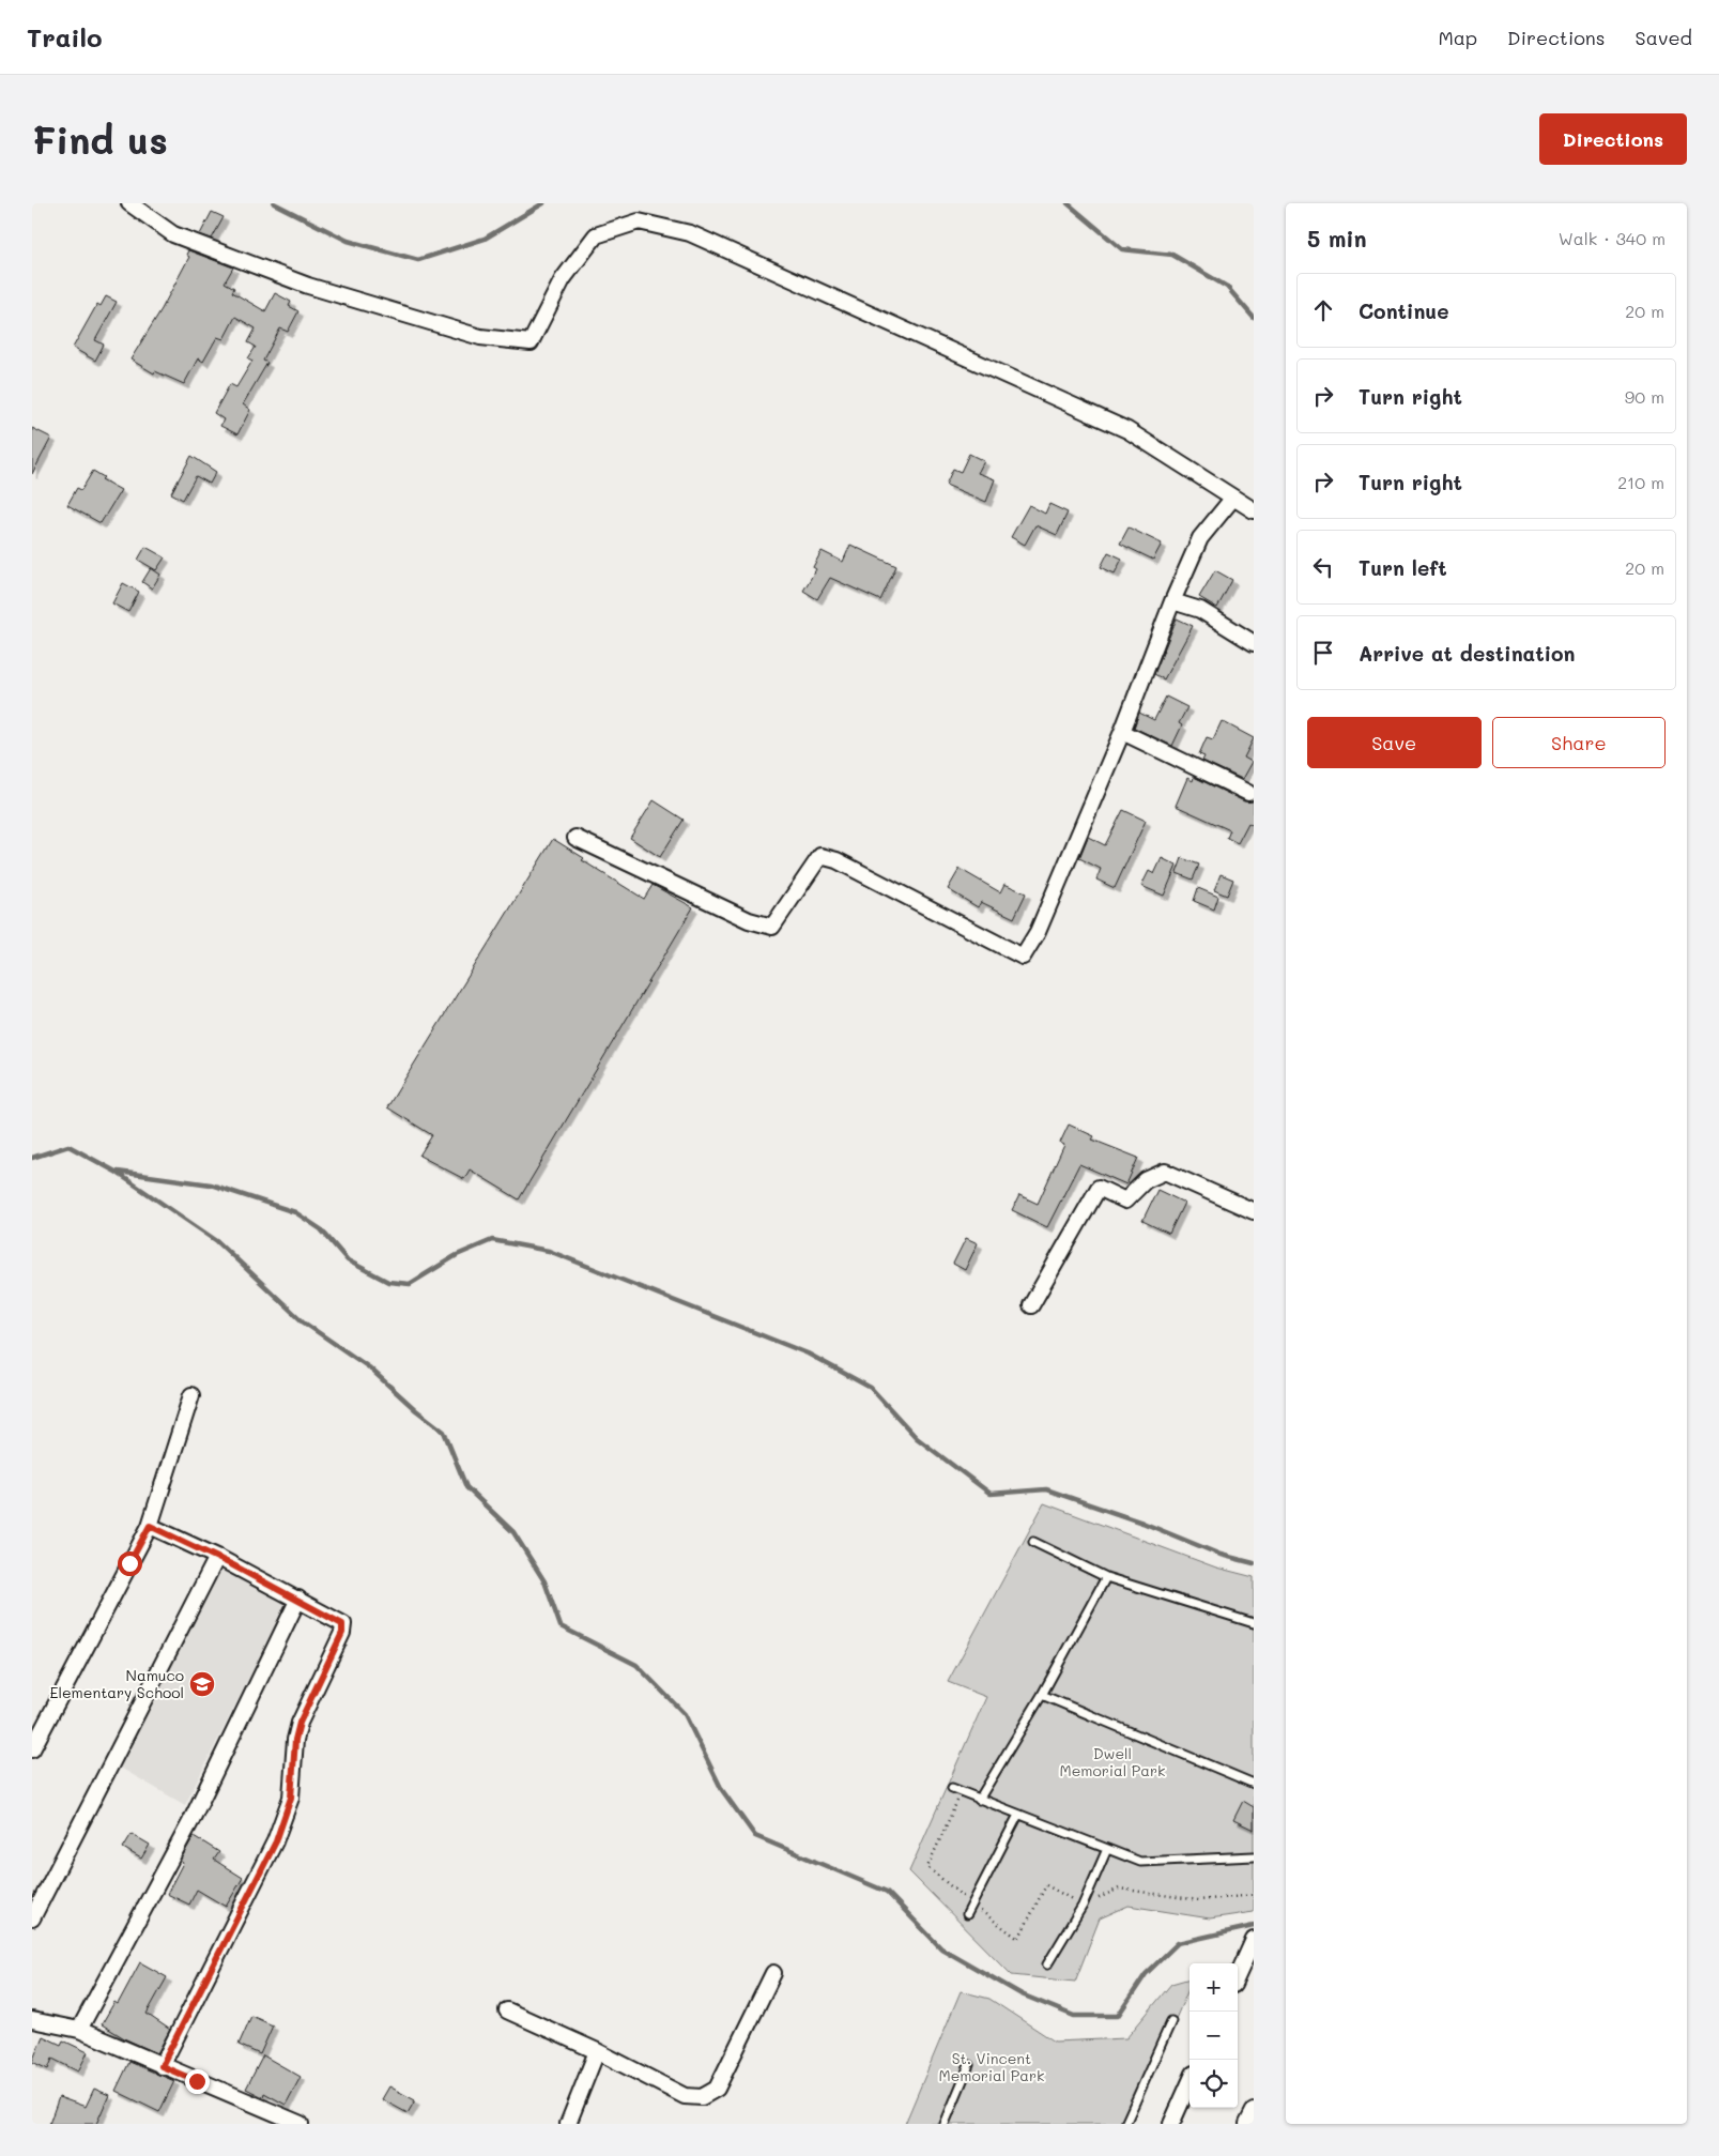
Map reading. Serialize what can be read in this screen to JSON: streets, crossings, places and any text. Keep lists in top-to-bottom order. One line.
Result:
{"parks":["Dwell Memorial Park","St. Vincent Memorial Park"],"places":{"school or university":["Namuco Elementary School"]},"page":{"header":"Trailo","nav":["Map","Directions","Saved"],"buttons":["Directions",["Save","Share"]],"title":"Find us","heading":["5 min","Walk · 340 m"],"list":[["Continue","20 m"],["Turn right","90 m"],["Turn right","210 m"],["Turn left","20 m"],"Arrive at destination"],"map_buttons":["+","−"]}}
